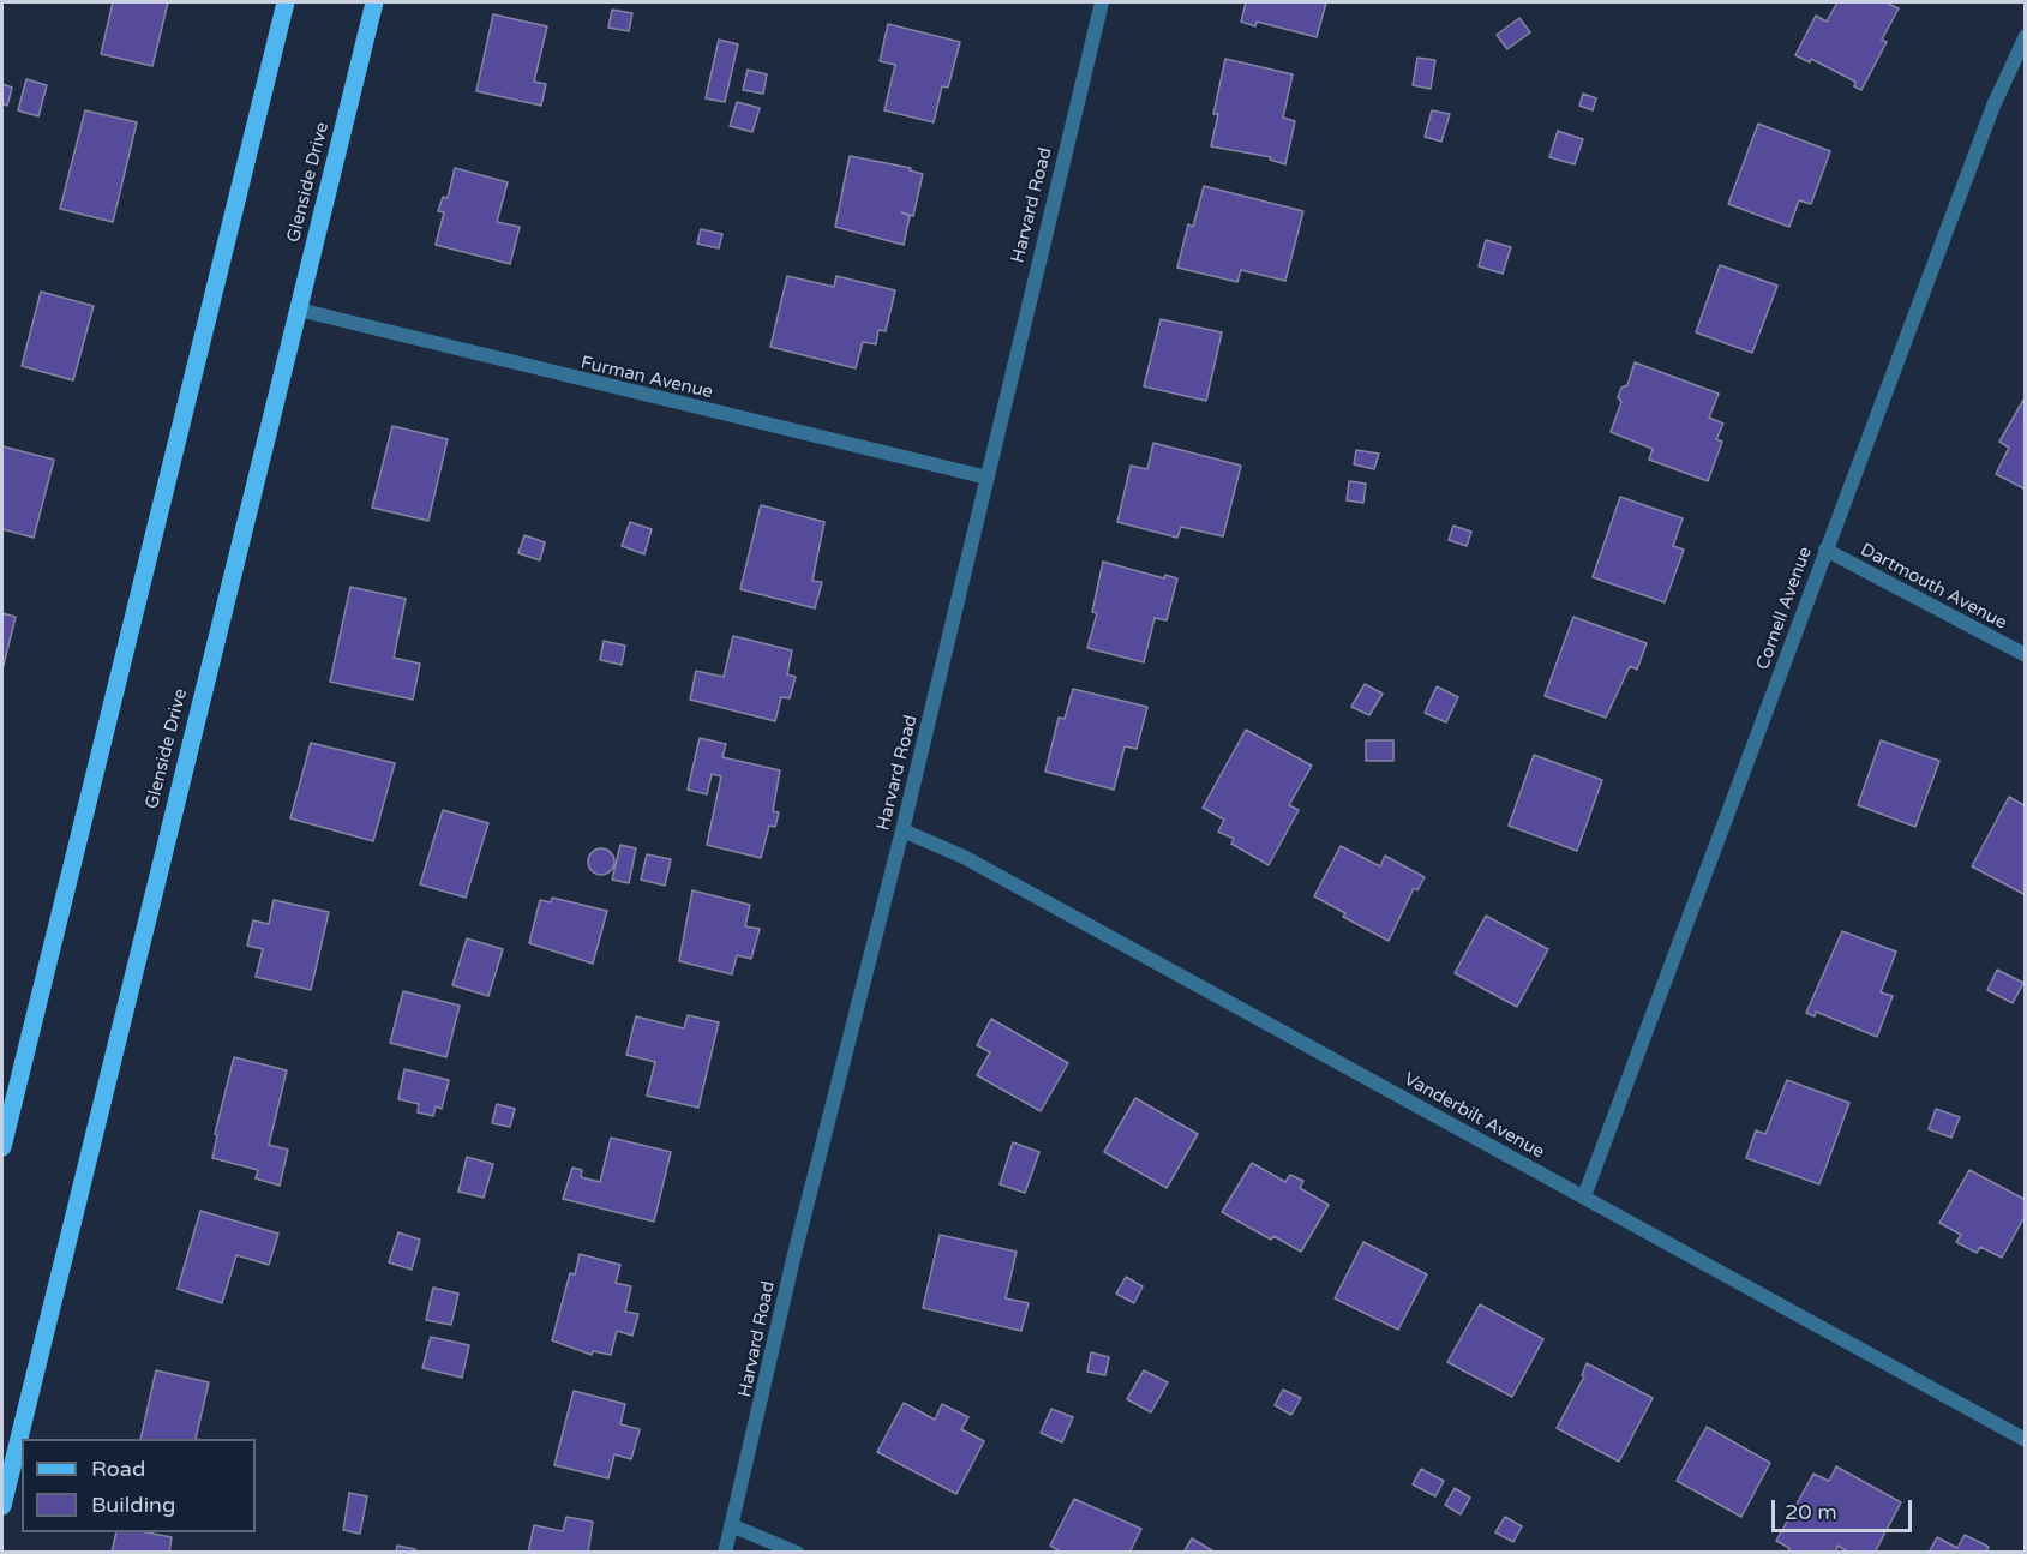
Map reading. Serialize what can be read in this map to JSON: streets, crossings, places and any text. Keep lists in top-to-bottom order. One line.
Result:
{"streets":{"main road":["Glenside Drive"],"street":["Harvard Road","Furman Avenue","Dartmouth Avenue","Cornell Avenue","Vanderbilt Avenue"]},"crossings":[["Glenside Drive","Furman Avenue"],["Harvard Road","Furman Avenue"],["Harvard Road","Vanderbilt Avenue"],["Dartmouth Avenue","Cornell Avenue"],["Cornell Avenue","Vanderbilt Avenue"]],"legend":["Road","Building"],"scale_bar":"20 m"}
